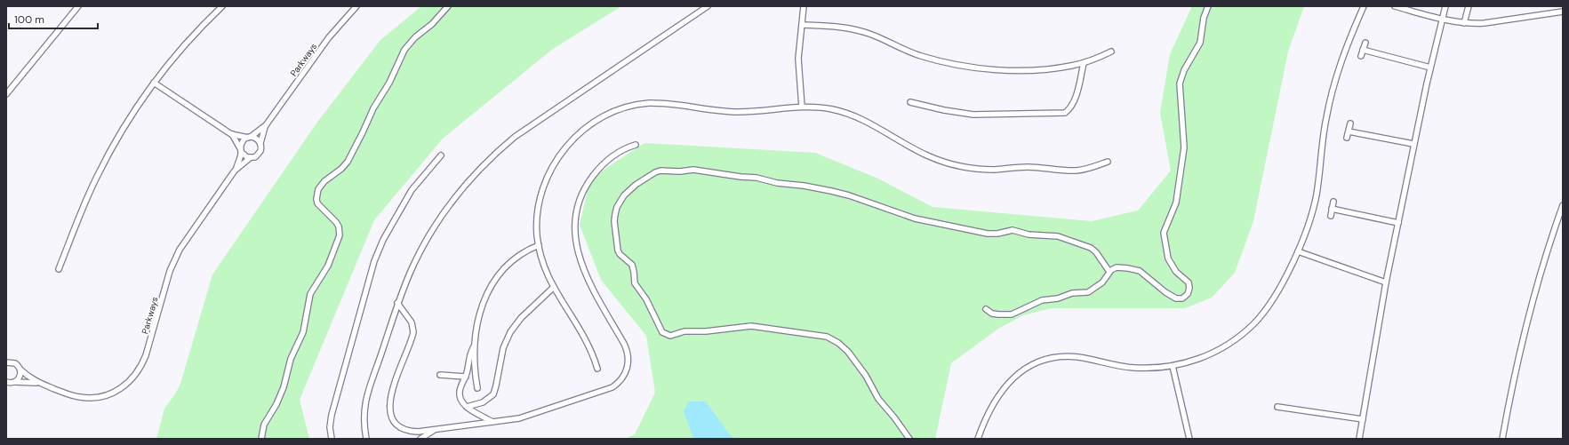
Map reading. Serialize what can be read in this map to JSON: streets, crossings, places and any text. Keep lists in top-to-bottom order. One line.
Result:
{"streets":{"street":["Parkways"]},"scale_bar":"100 m"}
